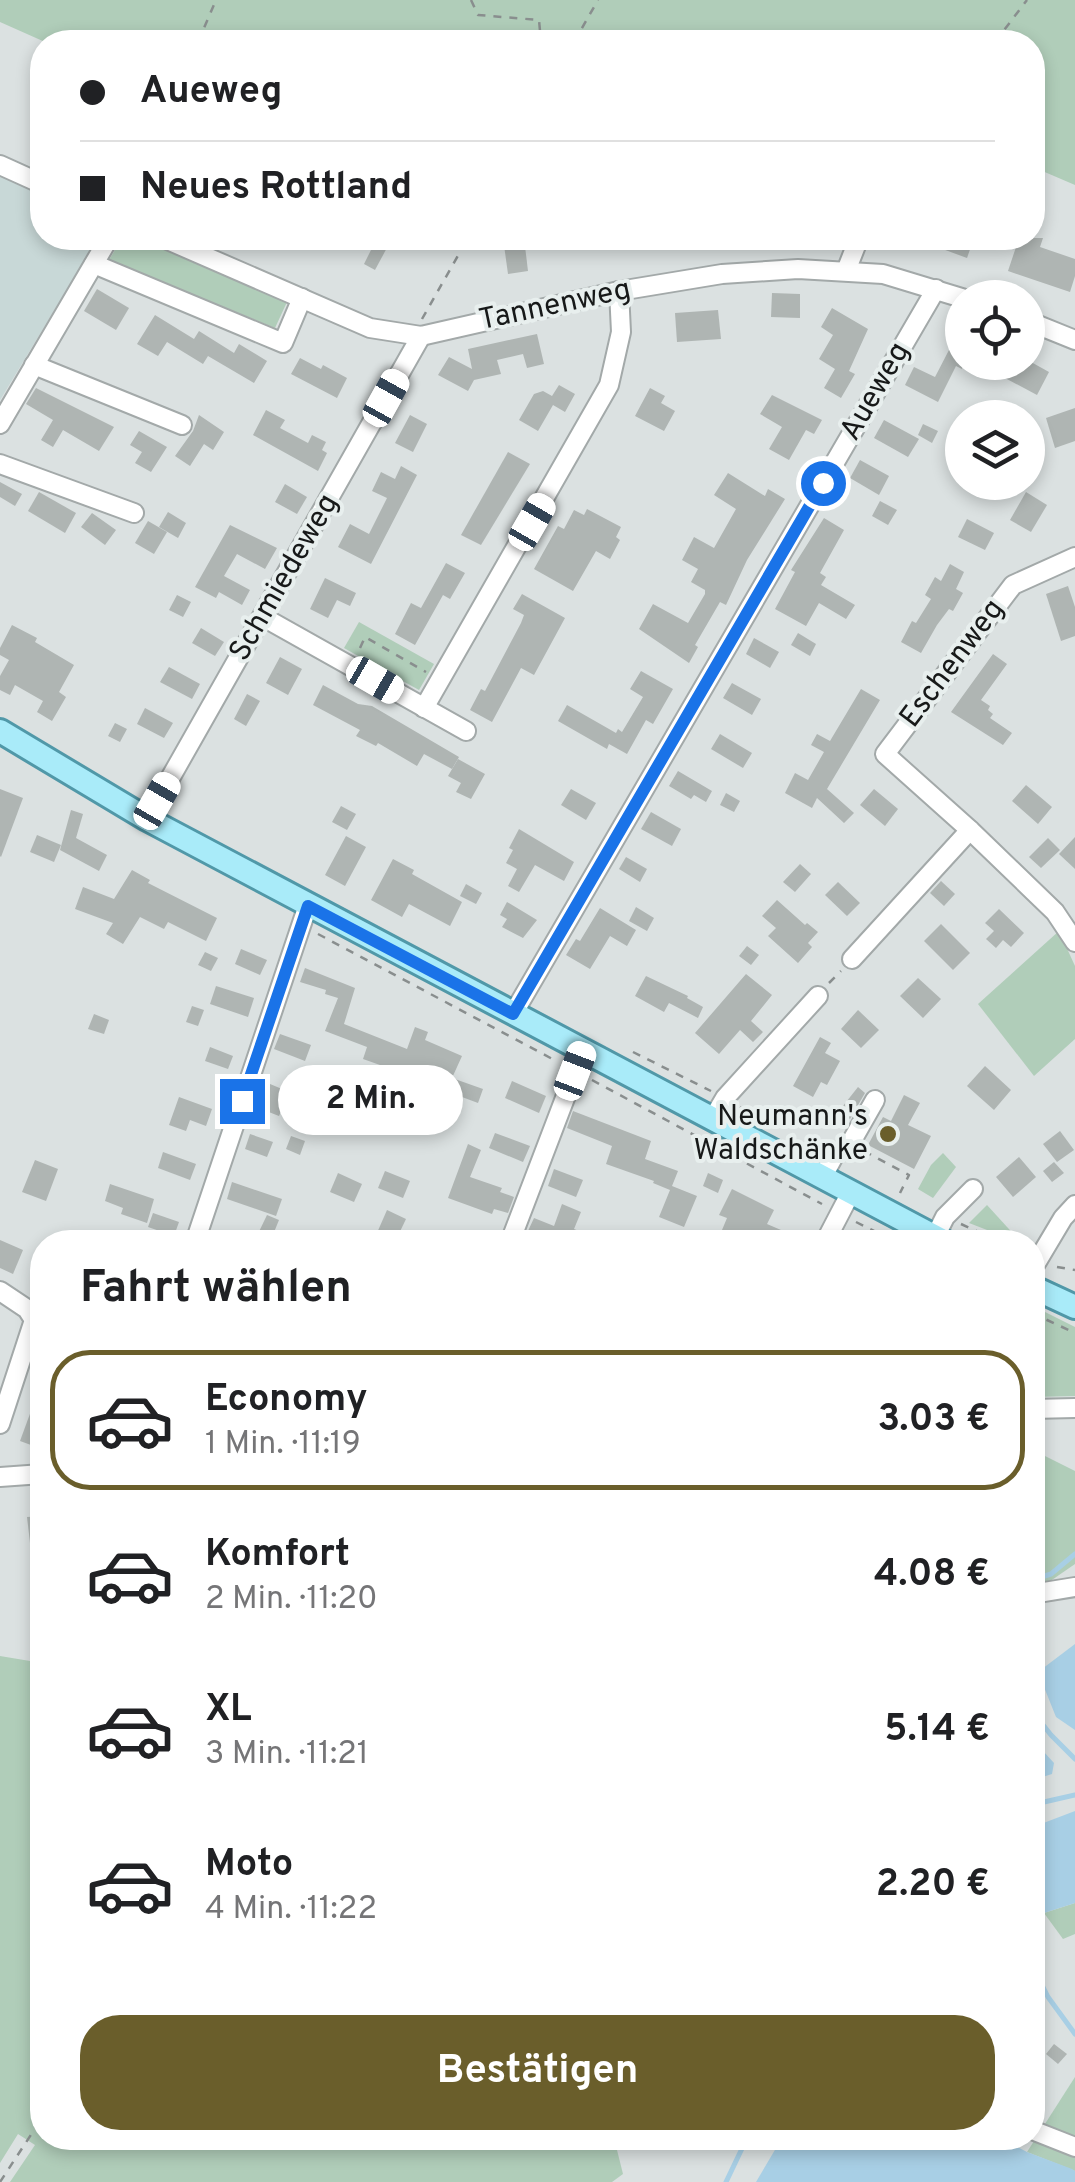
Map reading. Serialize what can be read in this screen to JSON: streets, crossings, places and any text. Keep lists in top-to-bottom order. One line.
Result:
{"streets":{"street":["Tannenweg","Aueweg","Schmiedeweg","Eschenweg"]},"crossings":[["Tannenweg","Aueweg"],["Tannenweg","Schmiedeweg"]],"places":["Neumann's Waldschänke"],"page":{"banner":["Aueweg","Neues Rottland"],"bubble":"2 Min.","heading":"Fahrt wählen","list":[{"name":"Economy","note":"1 Min. · 11:19","value":"3.03 €"},{"name":"Komfort","note":"2 Min. · 11:20","value":"4.08 €"},{"name":"XL","note":"3 Min. · 11:21","value":"5.14 €"},{"name":"Moto","note":"4 Min. · 11:22","value":"2.20 €"}],"buttons":"Bestätigen"}}
